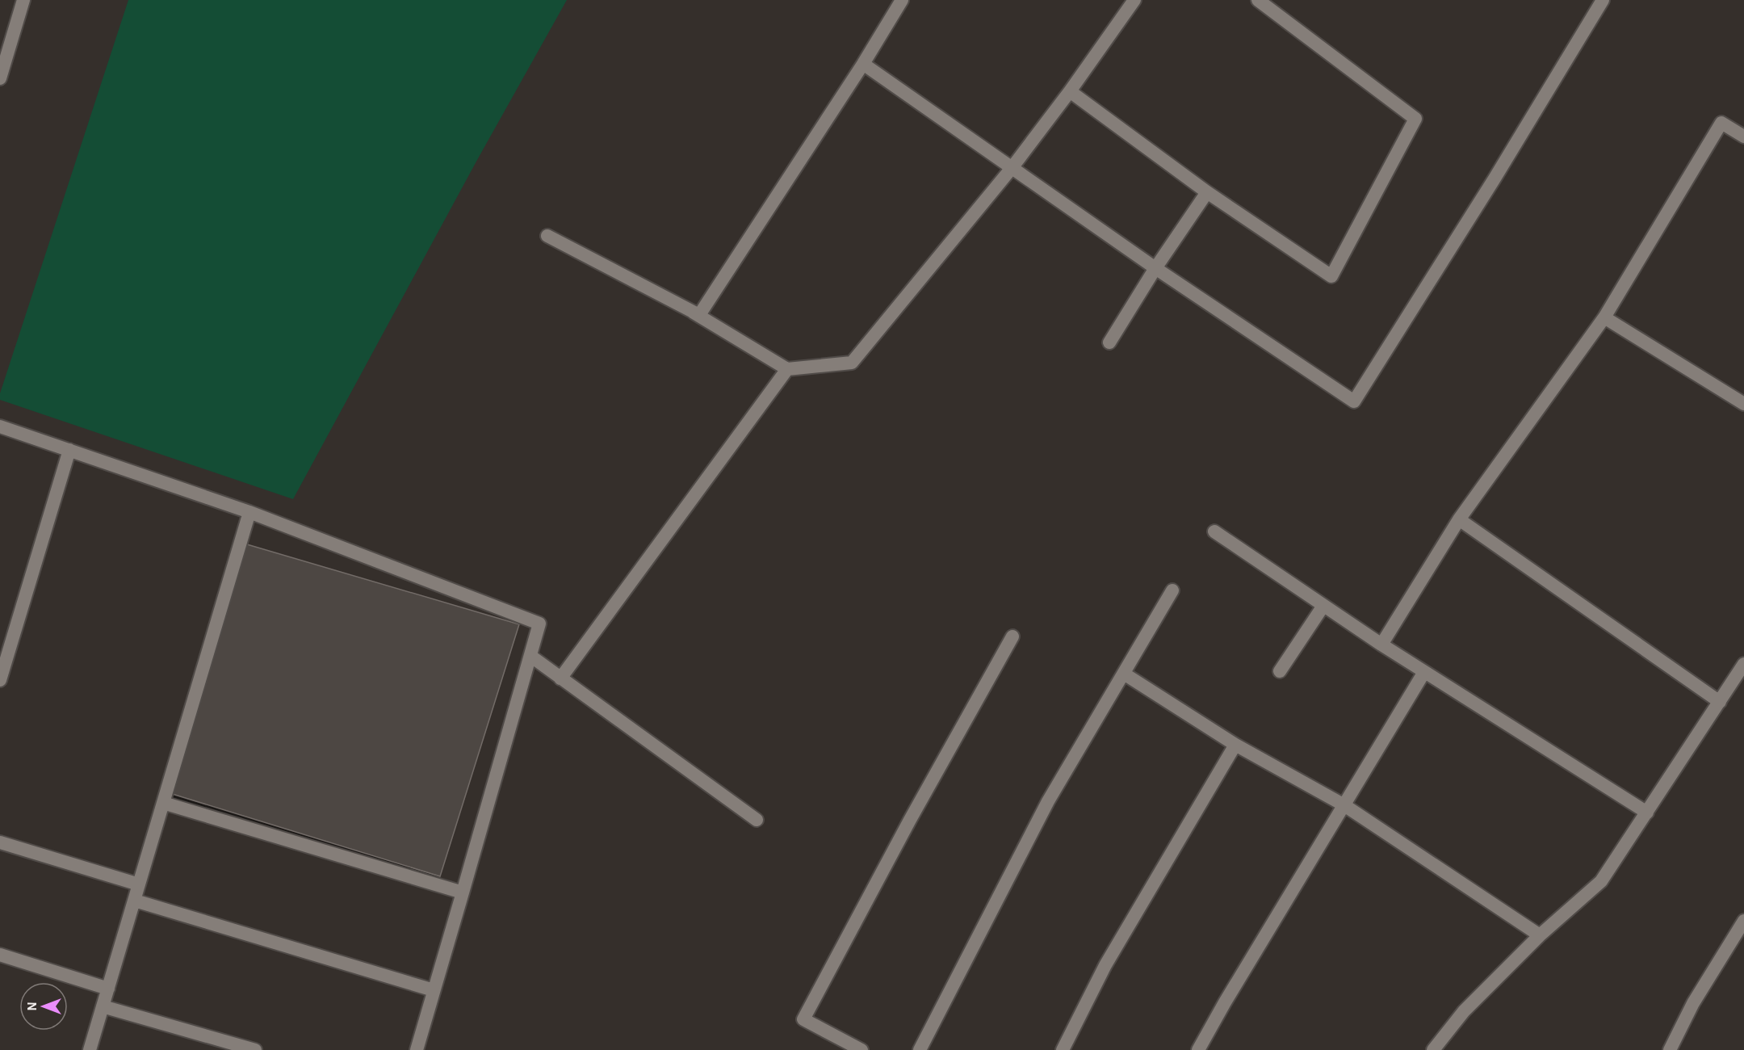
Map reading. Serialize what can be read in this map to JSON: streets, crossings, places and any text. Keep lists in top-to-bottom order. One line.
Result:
{"north":"left"}
